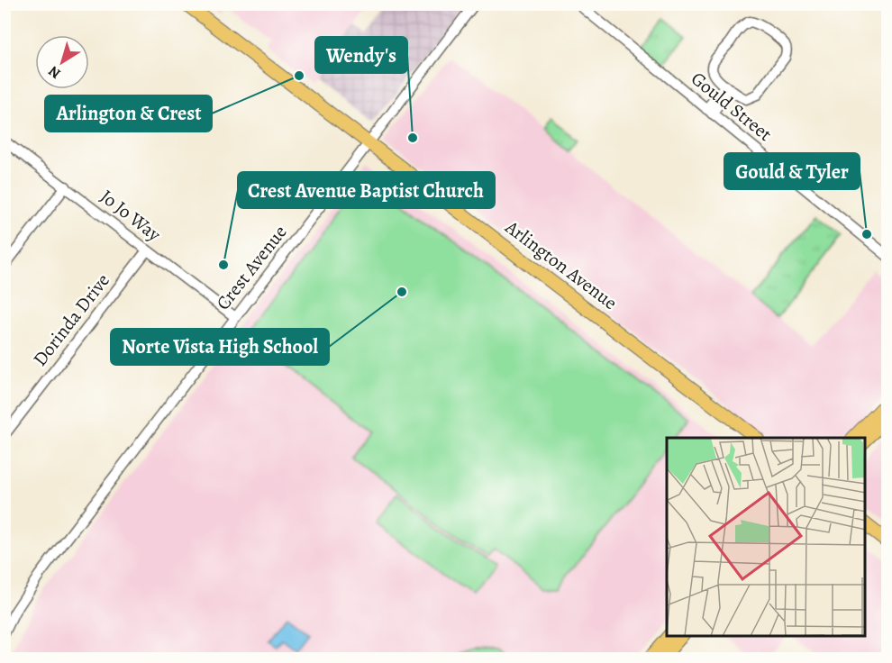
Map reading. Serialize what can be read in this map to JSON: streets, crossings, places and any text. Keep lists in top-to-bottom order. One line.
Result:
{"streets":{"main road":["Arlington Avenue"],"street":["Gould Street","Jo Jo Way","Crest Avenue","Dorinda Drive"]},"crossings":[["Jo Jo Way","Crest Avenue"],["Jo Jo Way","Dorinda Drive"],["Arlington Avenue","Crest Avenue"]],"places":["Arlington & Crest","Wendy's","Gould & Tyler","Crest Avenue Baptist Church","Norte Vista High School"],"north":"bottom left"}
